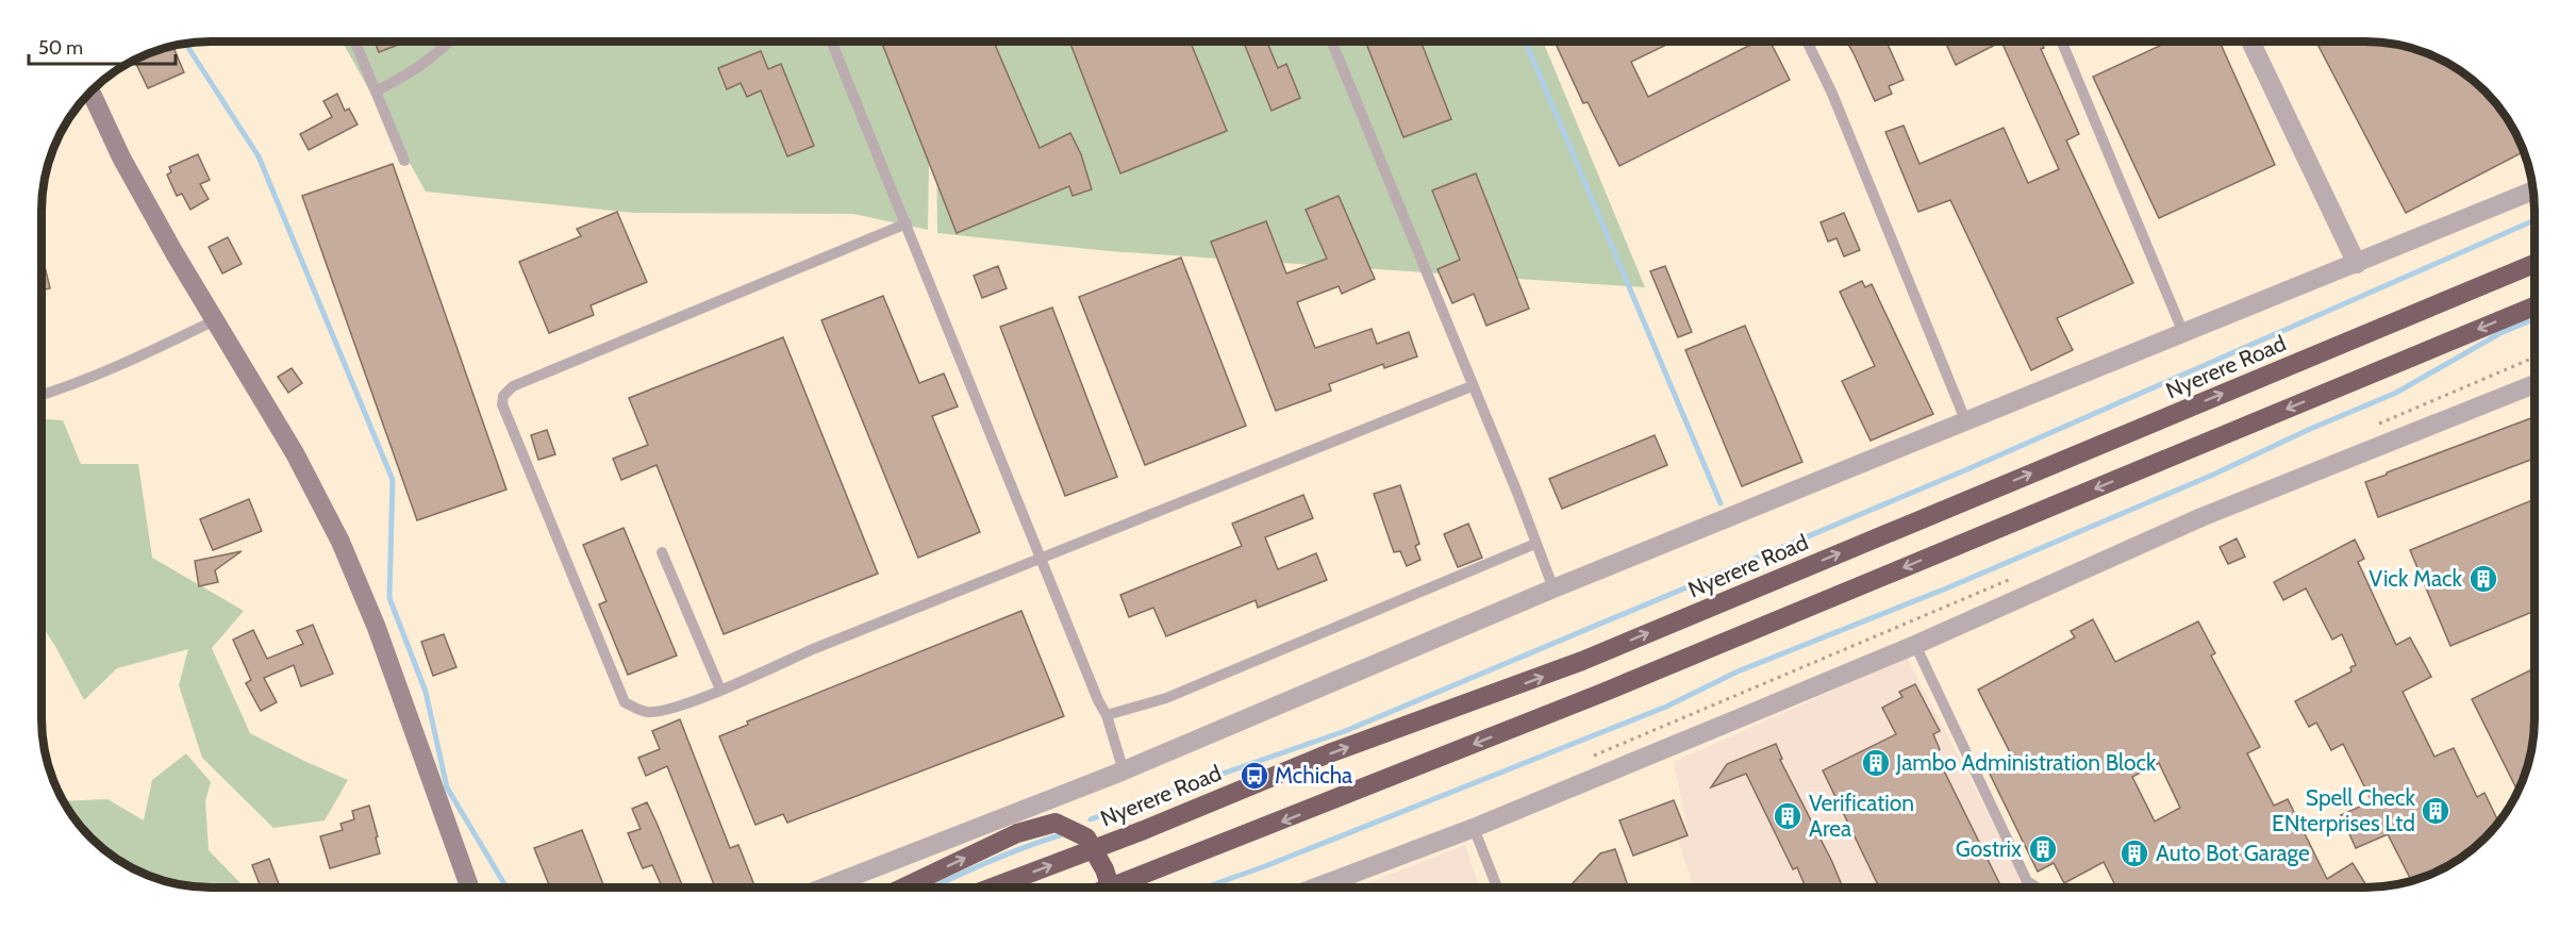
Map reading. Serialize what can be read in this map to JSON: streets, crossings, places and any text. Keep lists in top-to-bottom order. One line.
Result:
{"streets":{"highway":["Nyerere Road"]},"places":{"building":["Vick Mack","Jambo Administration Block","Spell Check ENterprises Ltd","Verification Area","Gostrix","Auto Bot Garage"],"bus stop":["Mchicha"]},"scale_bar":"50 m"}
